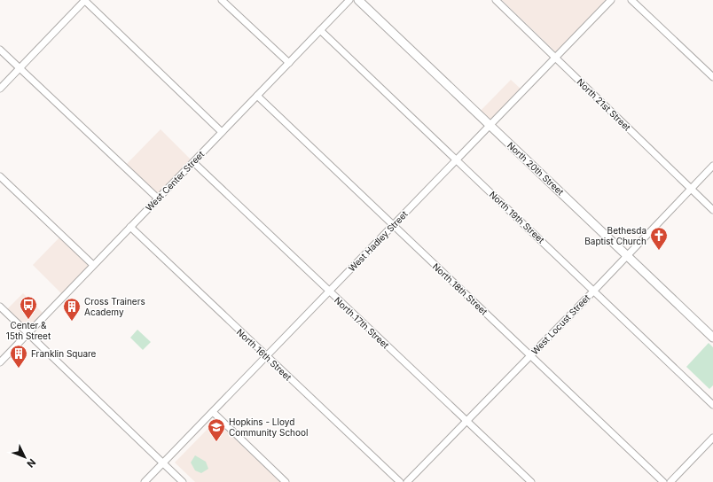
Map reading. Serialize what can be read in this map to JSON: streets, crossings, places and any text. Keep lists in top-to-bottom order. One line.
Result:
{"streets":{"main road":["North 20th Street"],"street":["North 21st Street","West Center Street","North 19th Street","West Hadley Street","North 18th Street","North 17th Street","West Locust Street","North 16th Street"]},"crossings":[["North 21st Street","West Hadley Street"],["North 21st Street","West Locust Street"],["North 20th Street","West Hadley Street"],["North 20th Street","West Locust Street"],["West Center Street","North 19th Street"],["West Center Street","North 18th Street"],["West Center Street","North 17th Street"],["West Center Street","North 16th Street"],["North 19th Street","West Hadley Street"],["North 19th Street","West Locust Street"],["West Hadley Street","North 18th Street"],["West Hadley Street","North 17th Street"],["West Hadley Street","North 16th Street"],["North 18th Street","West Locust Street"],["North 17th Street","West Locust Street"]],"places":{"church":["Bethesda Baptist Church"],"bus stop":["Center & 15th Street"],"building":["Cross Trainers Academy","Franklin Square"],"school or university":["Hopkins - Lloyd Community School"]},"north":"bottom right"}
